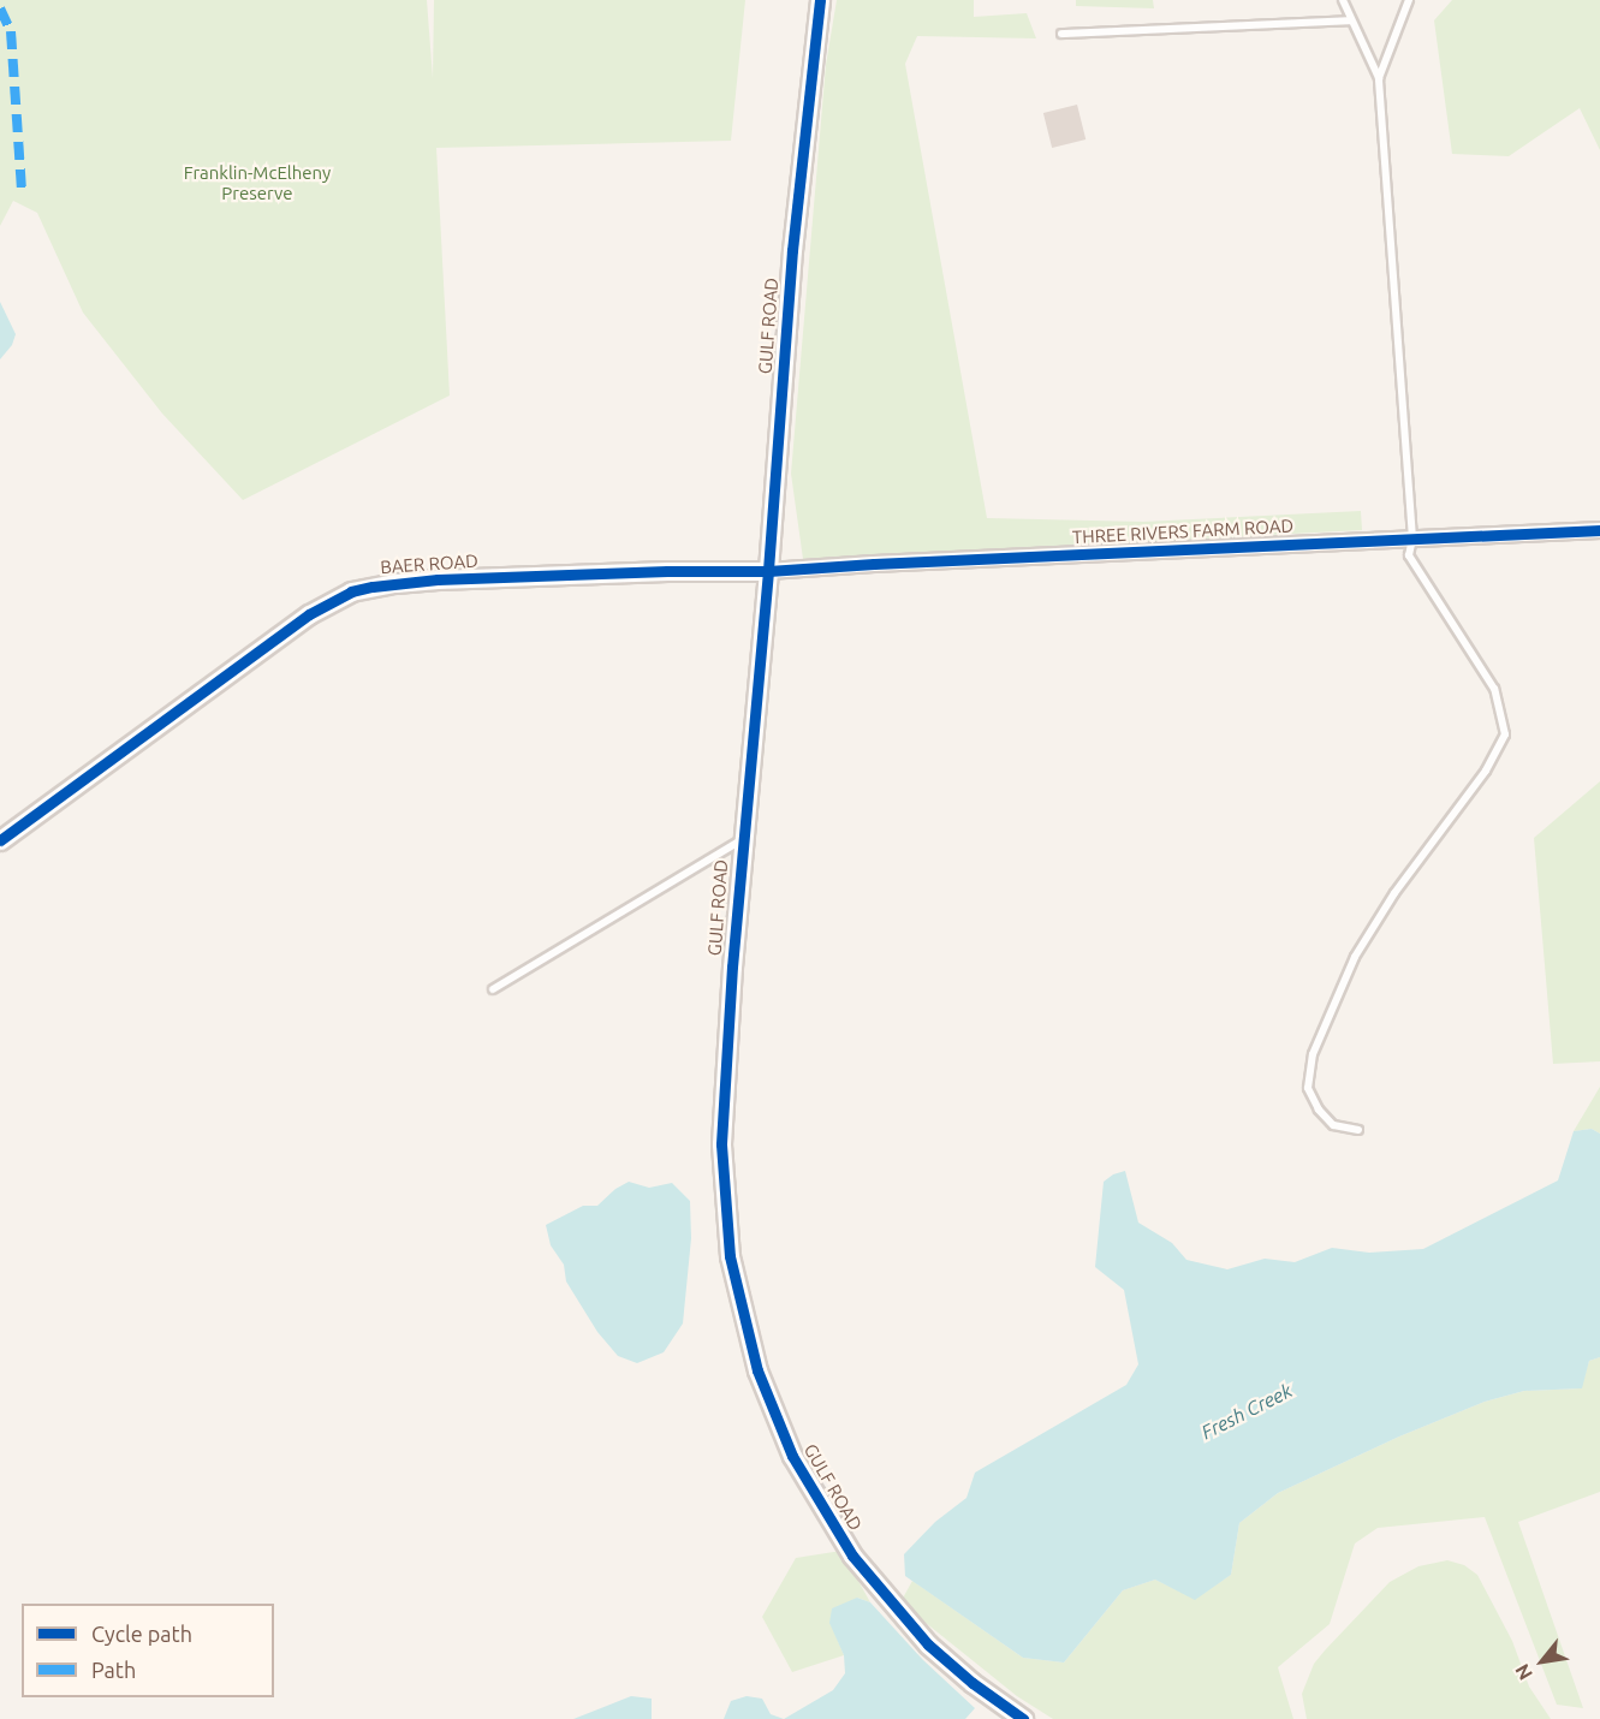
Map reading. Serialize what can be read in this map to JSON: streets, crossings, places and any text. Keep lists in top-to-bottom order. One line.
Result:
{"streets":{"street":["GULF ROAD","THREE RIVERS FARM ROAD","BAER ROAD"]},"crossings":[["GULF ROAD","THREE RIVERS FARM ROAD"],["GULF ROAD","BAER ROAD"],["THREE RIVERS FARM ROAD","BAER ROAD"]],"water":["Fresh Creek"],"parks":["Franklin-McElheny Preserve"],"legend":["Cycle path","Path"],"north":"bottom left"}
